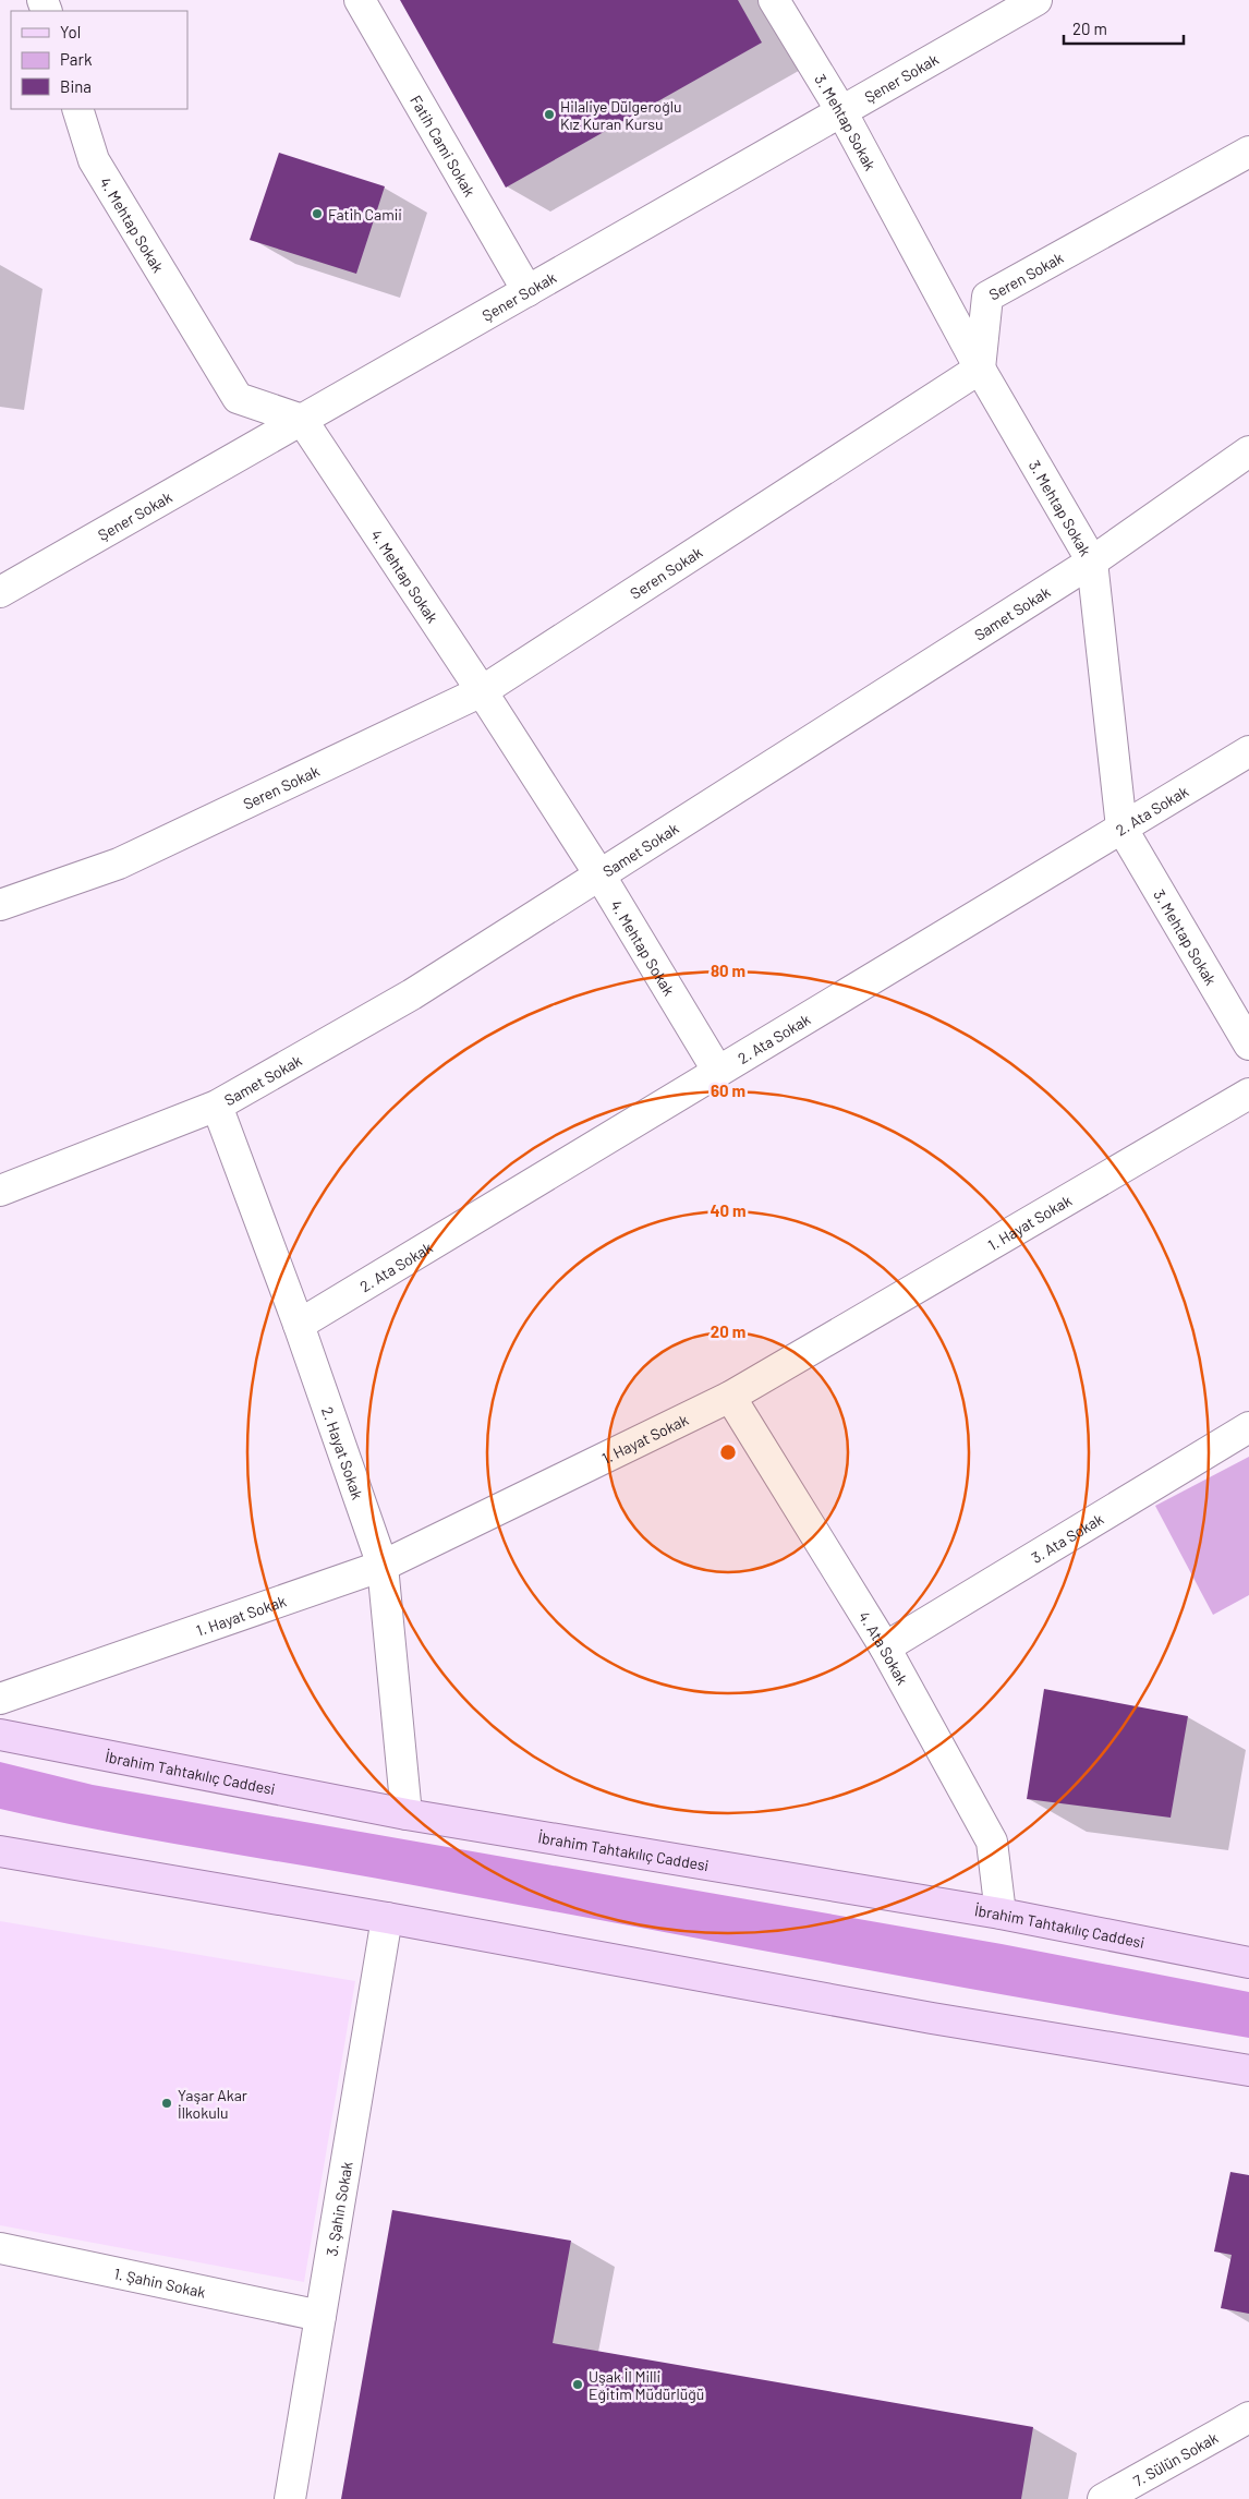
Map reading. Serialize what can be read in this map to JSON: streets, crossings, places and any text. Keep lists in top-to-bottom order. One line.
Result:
{"streets":{"main road":["İbrahim Tahtakılıç Caddesi"],"street":["Şener Sokak","3. Mehtap Sokak","Fatih Cami Sokak","4. Mehtap Sokak","Seren Sokak","Samet Sokak","2. Ata Sokak","1. Hayat Sokak","2. Hayat Sokak","3. Ata Sokak","4. Ata Sokak","3. Şahin Sokak","1. Şahin Sokak","7. Sülün Sokak"]},"crossings":[["Şener Sokak","3. Mehtap Sokak"],["Şener Sokak","Fatih Cami Sokak"],["Şener Sokak","4. Mehtap Sokak"],["3. Mehtap Sokak","Seren Sokak"],["3. Mehtap Sokak","Samet Sokak"],["3. Mehtap Sokak","2. Ata Sokak"],["4. Mehtap Sokak","Seren Sokak"],["4. Mehtap Sokak","Samet Sokak"],["4. Mehtap Sokak","2. Ata Sokak"],["Samet Sokak","2. Hayat Sokak"],["2. Ata Sokak","2. Hayat Sokak"],["1. Hayat Sokak","2. Hayat Sokak"],["1. Hayat Sokak","4. Ata Sokak"],["2. Hayat Sokak","İbrahim Tahtakılıç Caddesi"],["3. Ata Sokak","4. Ata Sokak"],["4. Ata Sokak","İbrahim Tahtakılıç Caddesi"],["3. Şahin Sokak","1. Şahin Sokak"]],"places":["Hilaliye Dülgeroğlu Kız Kuran Kursu","Fatih Camii","Yaşar Akar İlkokulu","Uşak İl Milli Eğitim Müdürlüğü"],"legend":["Yol","Park","Bina"],"scale_bar":"20 m","rings":["80 m","60 m","40 m","20 m"]}
